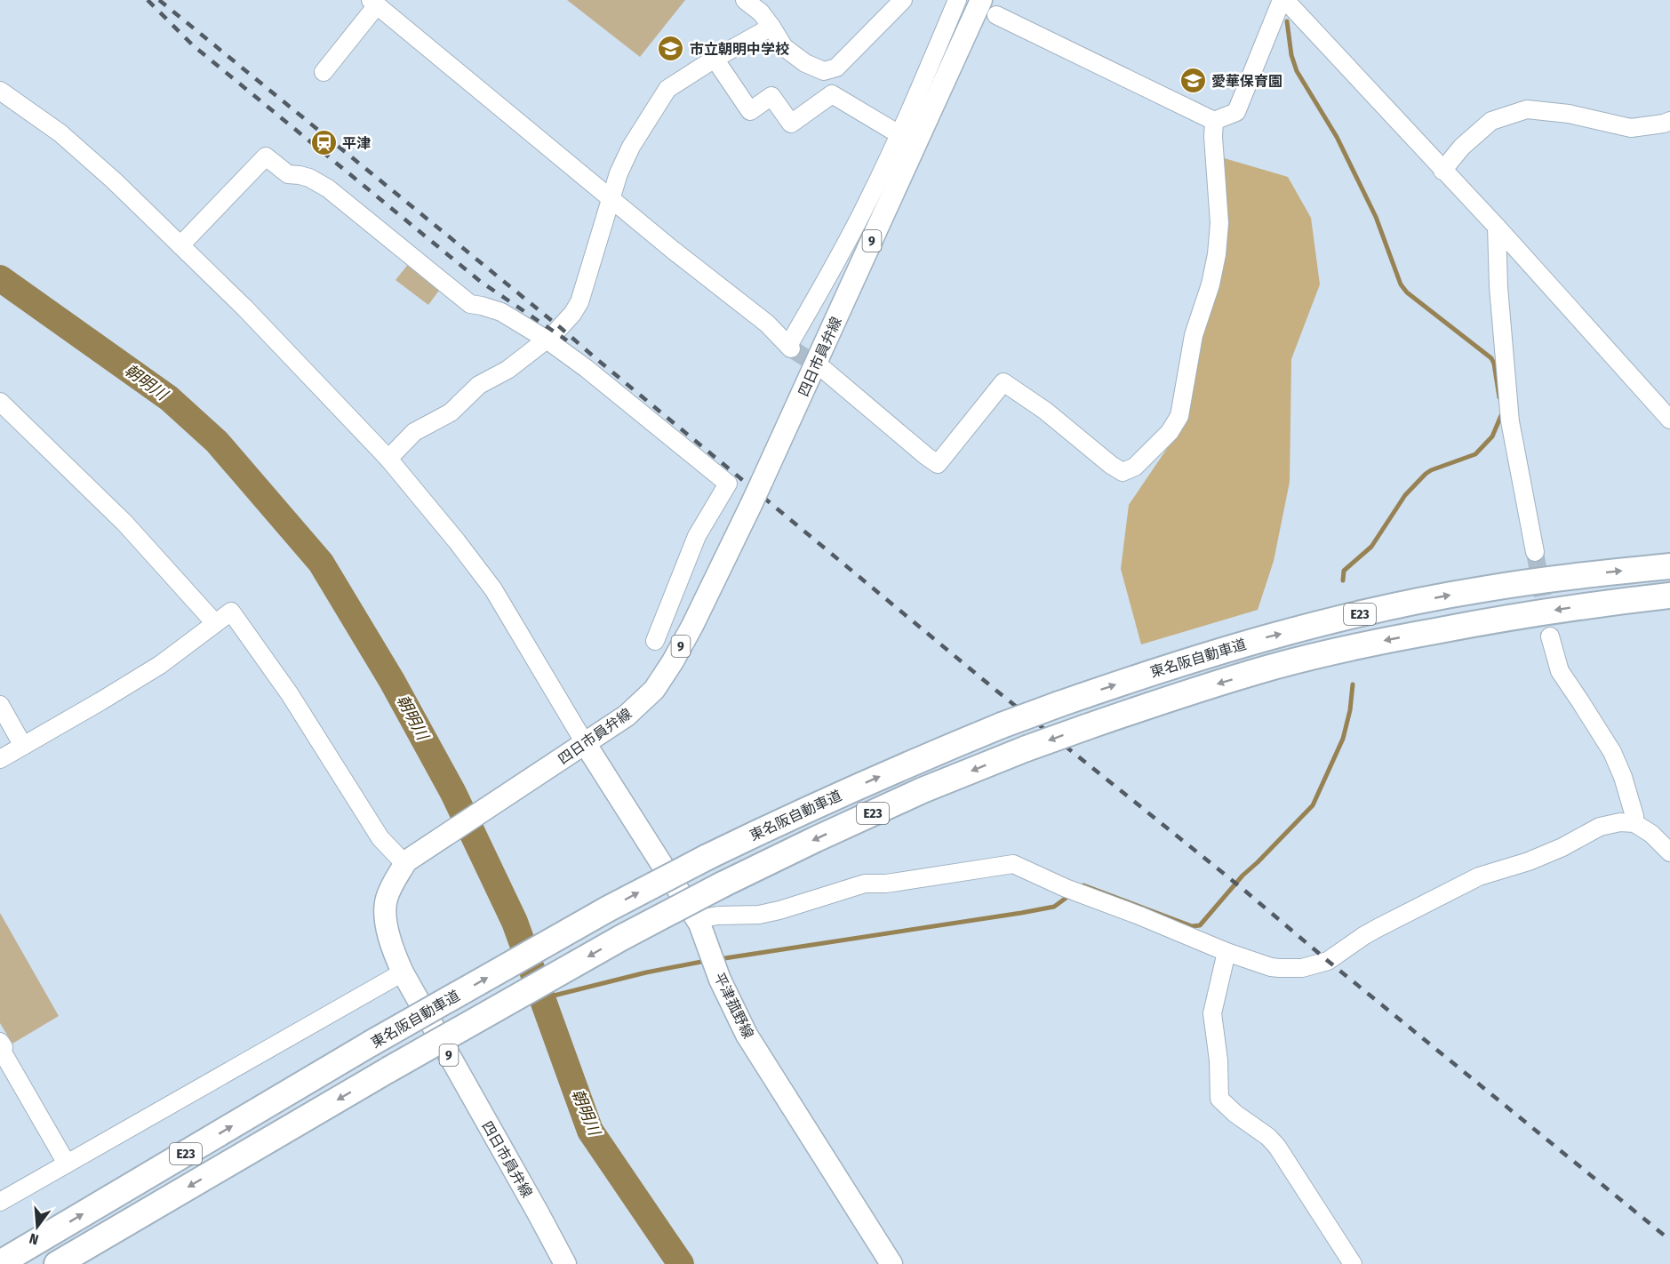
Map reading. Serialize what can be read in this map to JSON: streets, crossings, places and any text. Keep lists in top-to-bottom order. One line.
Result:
{"streets":{"highway":["E23","東名阪自動車道"],"main road":["9","四日市員弁線","平津菰野線"]},"crossings":[["四日市員弁線","平津菰野線"]],"water":["朝明川"],"places":{"school or university":["市立朝明中学校","愛華保育園"],"station":["平津"]},"north":"bottom"}
